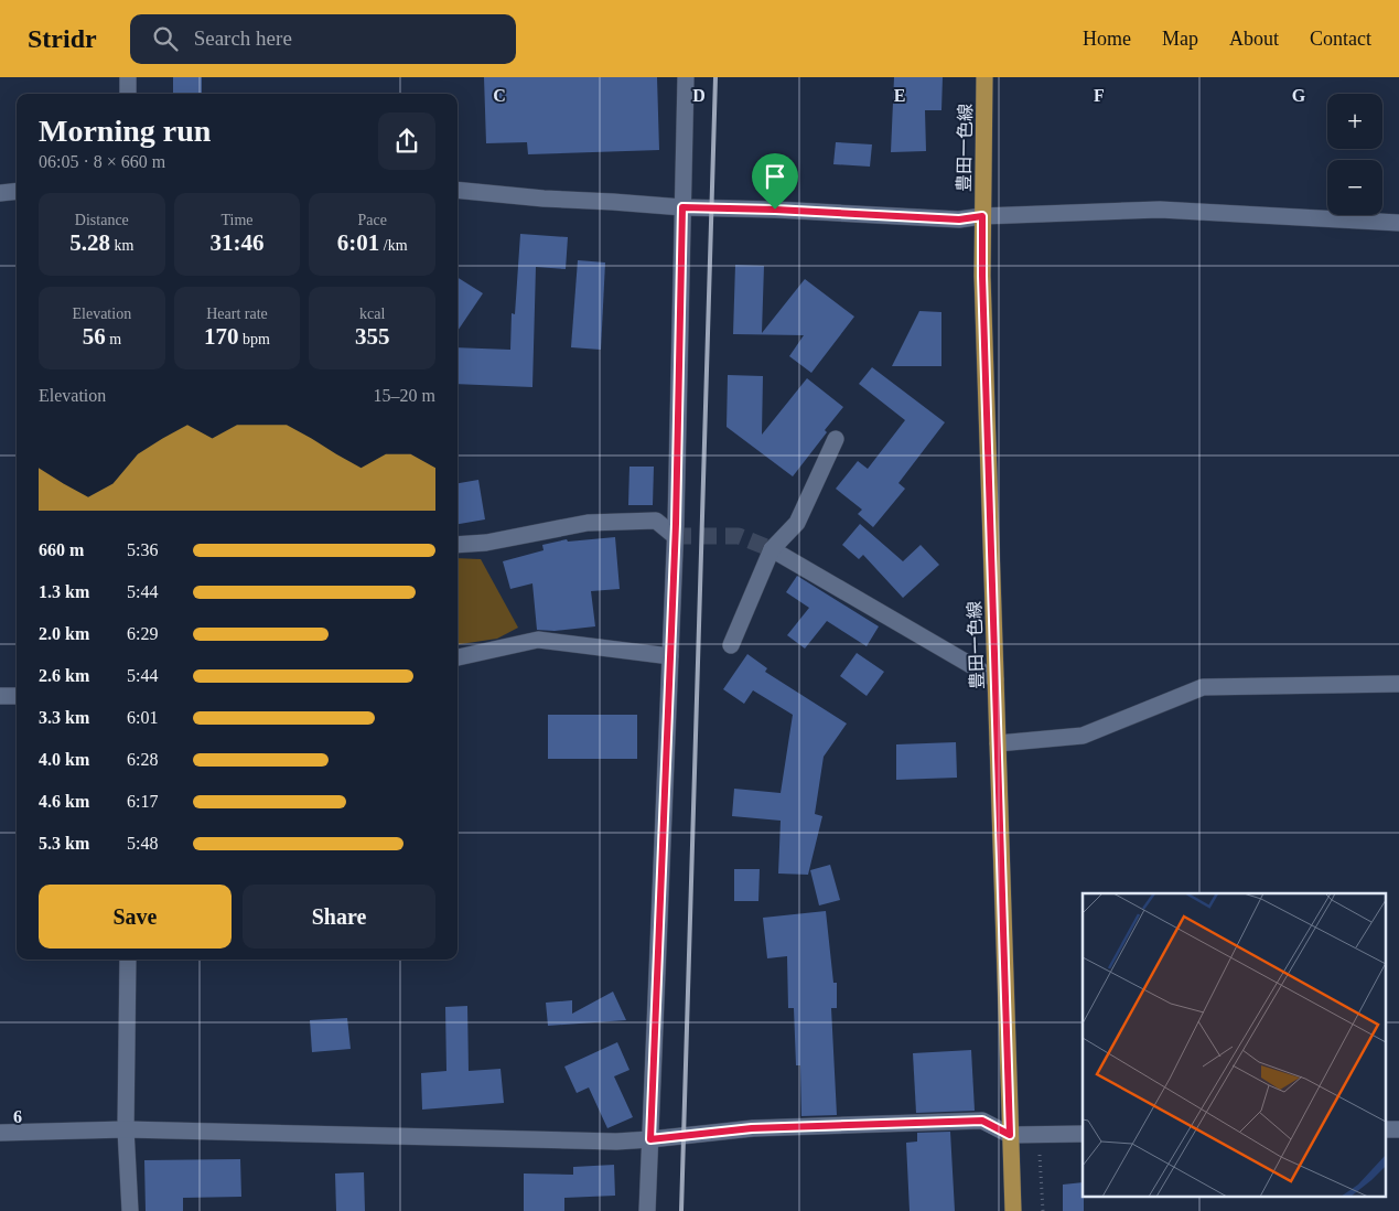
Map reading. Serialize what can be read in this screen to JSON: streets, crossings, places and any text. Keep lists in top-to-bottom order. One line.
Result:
{"streets":{"main road":["豊田一色線"]},"page":{"header":"Stridr","search":"Search here","nav":["Home","Map","About","Contact"],"map_buttons":["+","−"],"heading":["Morning run","06:05 · 8 × 660 m"],"stats":[["Distance","5.28 km"],["Time","31:46"],["Pace","6:01 /km"],["Elevation","56 m"],["Heart rate","170 bpm"],["kcal","355"]],"chart":["Elevation","15–20 m"],"list":[{"name":"660 m","note":"5:36"},{"name":"1.3 km","note":"5:44"},{"name":"2.0 km","note":"6:29"},{"name":"2.6 km","note":"5:44"},{"name":"3.3 km","note":"6:01"},{"name":"4.0 km","note":"6:28"},{"name":"4.6 km","note":"6:17"},{"name":"5.3 km","note":"5:48"}],"buttons":["Save","Share"]},"grid":{"columns":["C","D","E","F","G"],"rows":["6"]}}
